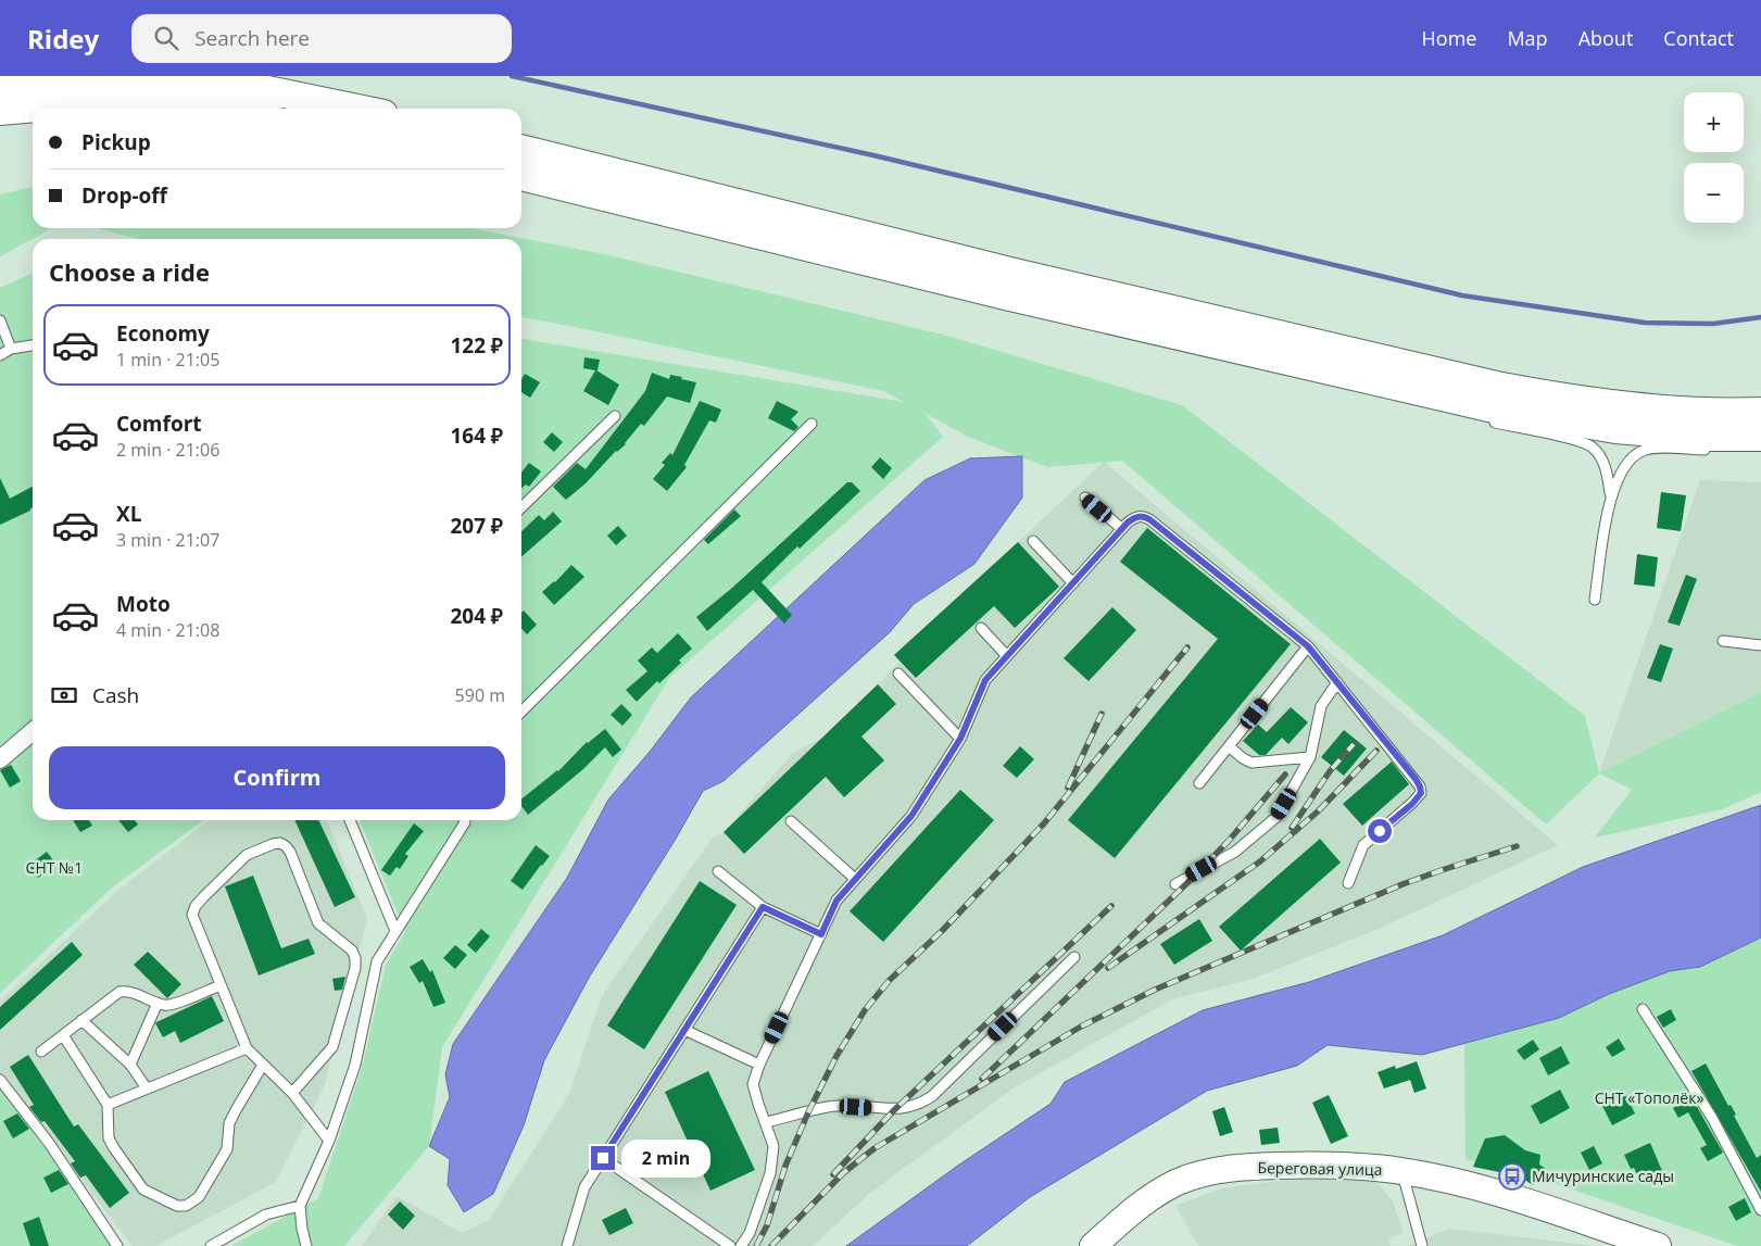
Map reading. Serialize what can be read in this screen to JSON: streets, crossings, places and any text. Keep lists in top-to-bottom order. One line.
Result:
{"streets":{"street":["Береговая улица"]},"parks":["СНТ №1","СНТ «Тополёк»"],"places":{"bus stop":["Мичуринские сады"]},"page":{"header":"Ridey","search":"Search here","nav":["Home","Map","About","Contact"],"map_buttons":["+","−"],"banner":["Pickup","Drop-off"],"heading":"Choose a ride","list":[{"name":"Economy","note":"1 min · 21:05","value":"122 ₽"},{"name":"Comfort","note":"2 min · 21:06","value":"164 ₽"},{"name":"XL","note":"3 min · 21:07","value":"207 ₽"},{"name":"Moto","note":"4 min · 21:08","value":"204 ₽"}],"pay":["Cash","590 m"],"buttons":"Confirm","bubble":"2 min"}}
